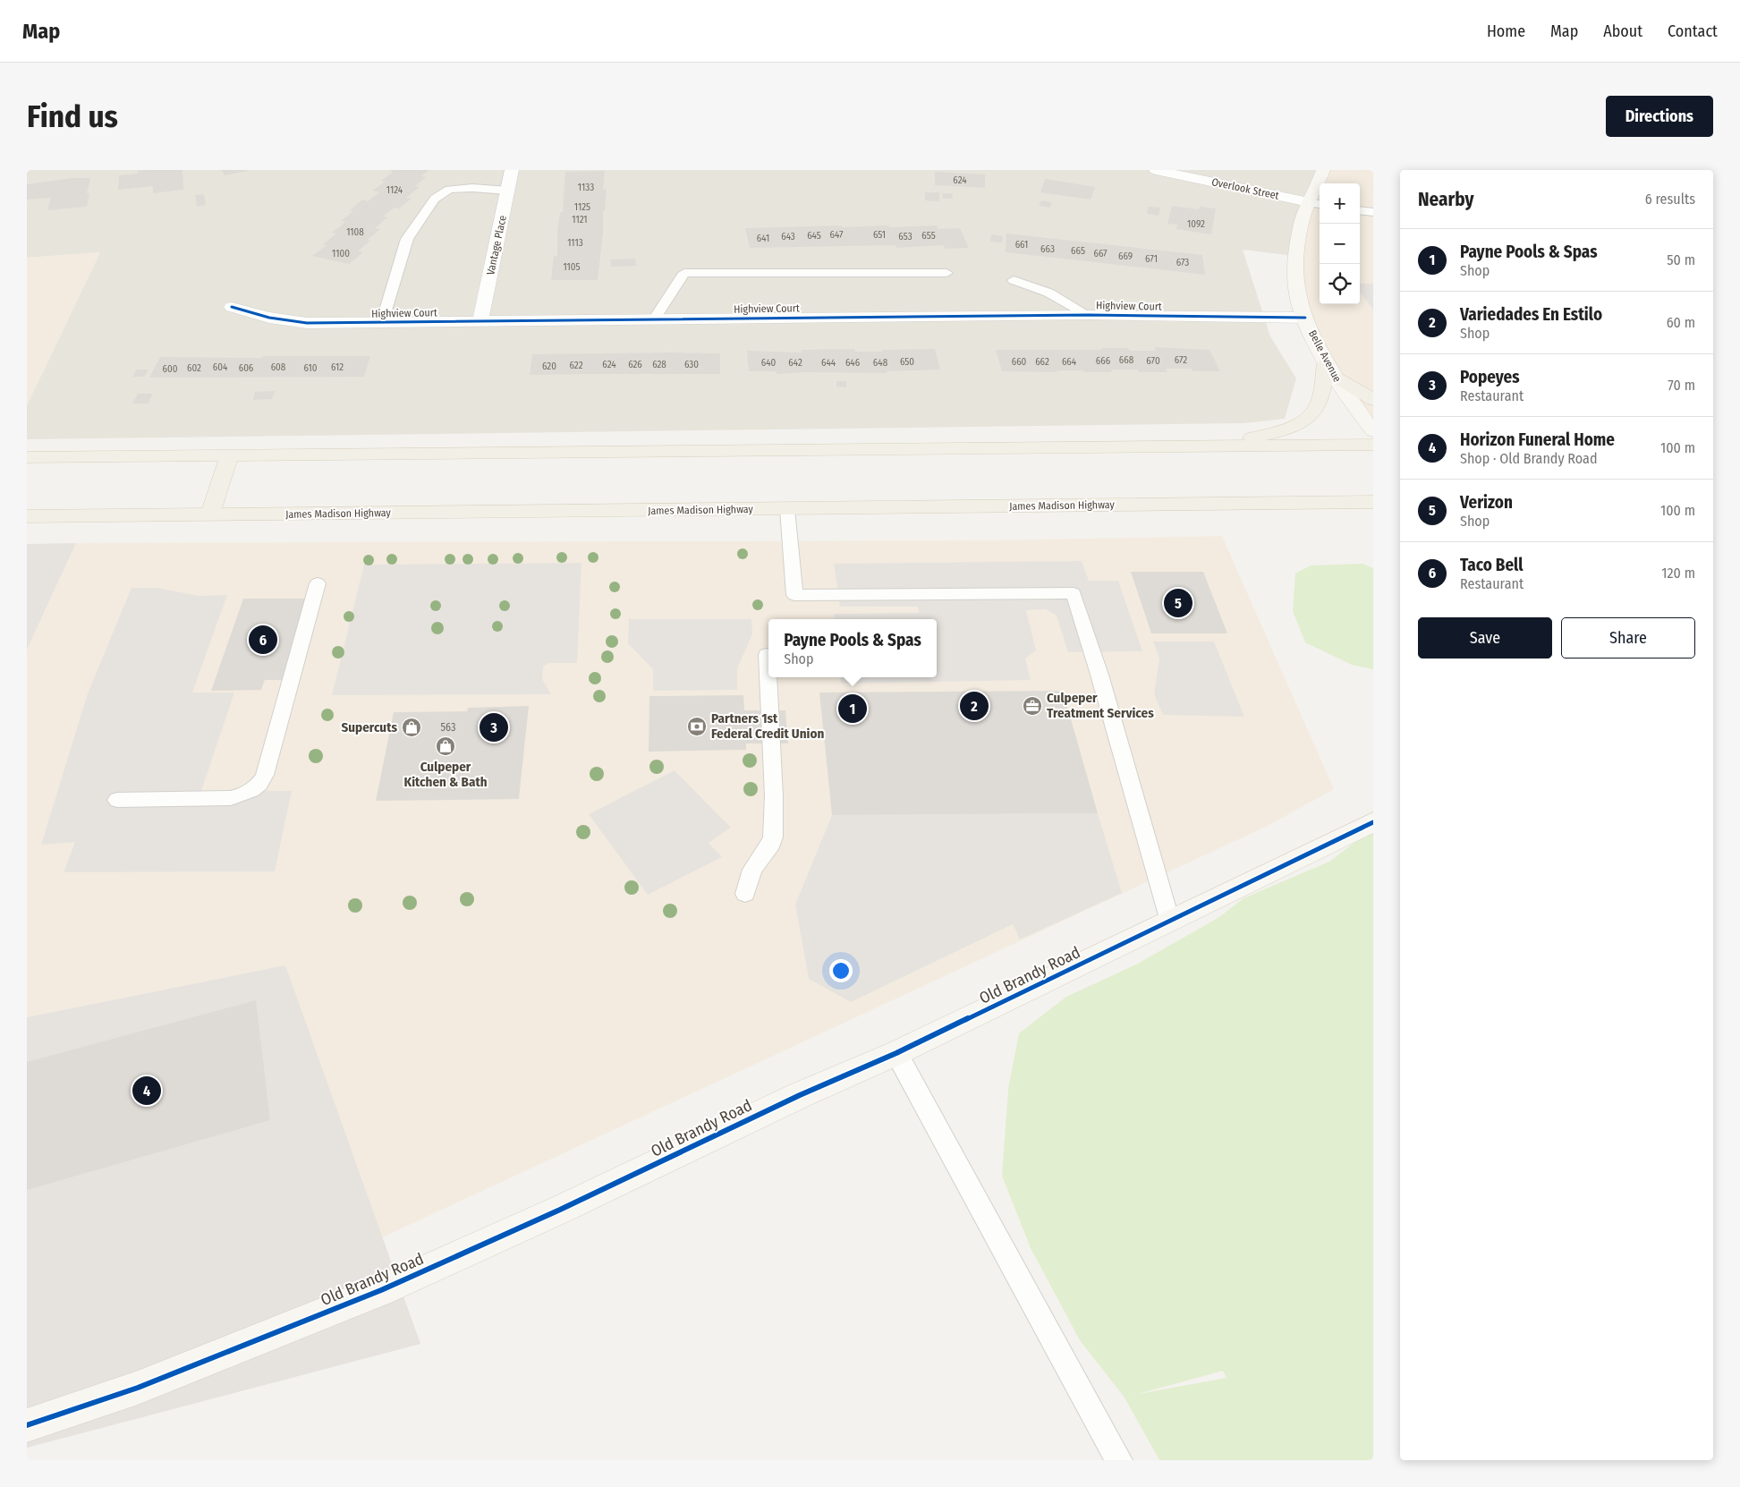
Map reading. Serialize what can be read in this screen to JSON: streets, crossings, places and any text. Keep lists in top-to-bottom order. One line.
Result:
{"streets":{"main road":["James Madison Highway"],"street":["Overlook Street","Vantage Place","Highview Court","Belle Avenue","Old Brandy Road"]},"crossings":[["Overlook Street","Belle Avenue"],["Vantage Place","Highview Court"],["Highview Court","Belle Avenue"]],"places":{"office":["Culpeper Treatment Services"],"bank":["Partners 1st Federal Credit Union"],"shop":["Supercuts","Culpeper Kitchen & Bath"]},"house_numbers":["624","1133","1124","1125","1121","1092","1108","647","651","645","655","643","653","641","1113","661","663","665","1100","667","669","671","673","1105","668","672","666","670","650","660","662","664","640","642","644","646","648","624","626","628","630","622","620","604","608","612","602","606","610","600","563"],"page":{"header":"Map","nav":["Home","Map","About","Contact"],"buttons":["Directions",["Save","Share"]],"title":"Find us","heading":["Nearby","6 results"],"map_buttons":["+","−"],"list":[{"mark":"1","name":"Payne Pools & Spas","note":"Shop","value":"50 m"},{"mark":"2","name":"Variedades En Estilo","note":"Shop","value":"60 m"},{"mark":"3","name":"Popeyes","note":"Restaurant","value":"70 m"},{"mark":"4","name":"Horizon Funeral Home","note":"Shop · Old Brandy Road","value":"100 m"},{"mark":"5","name":"Verizon","note":"Shop","value":"100 m"},{"mark":"6","name":"Taco Bell","note":"Restaurant","value":"120 m"}],"pins":["5","6","2","1","3","4"],"popup":["Payne Pools & Spas","Shop"]}}
